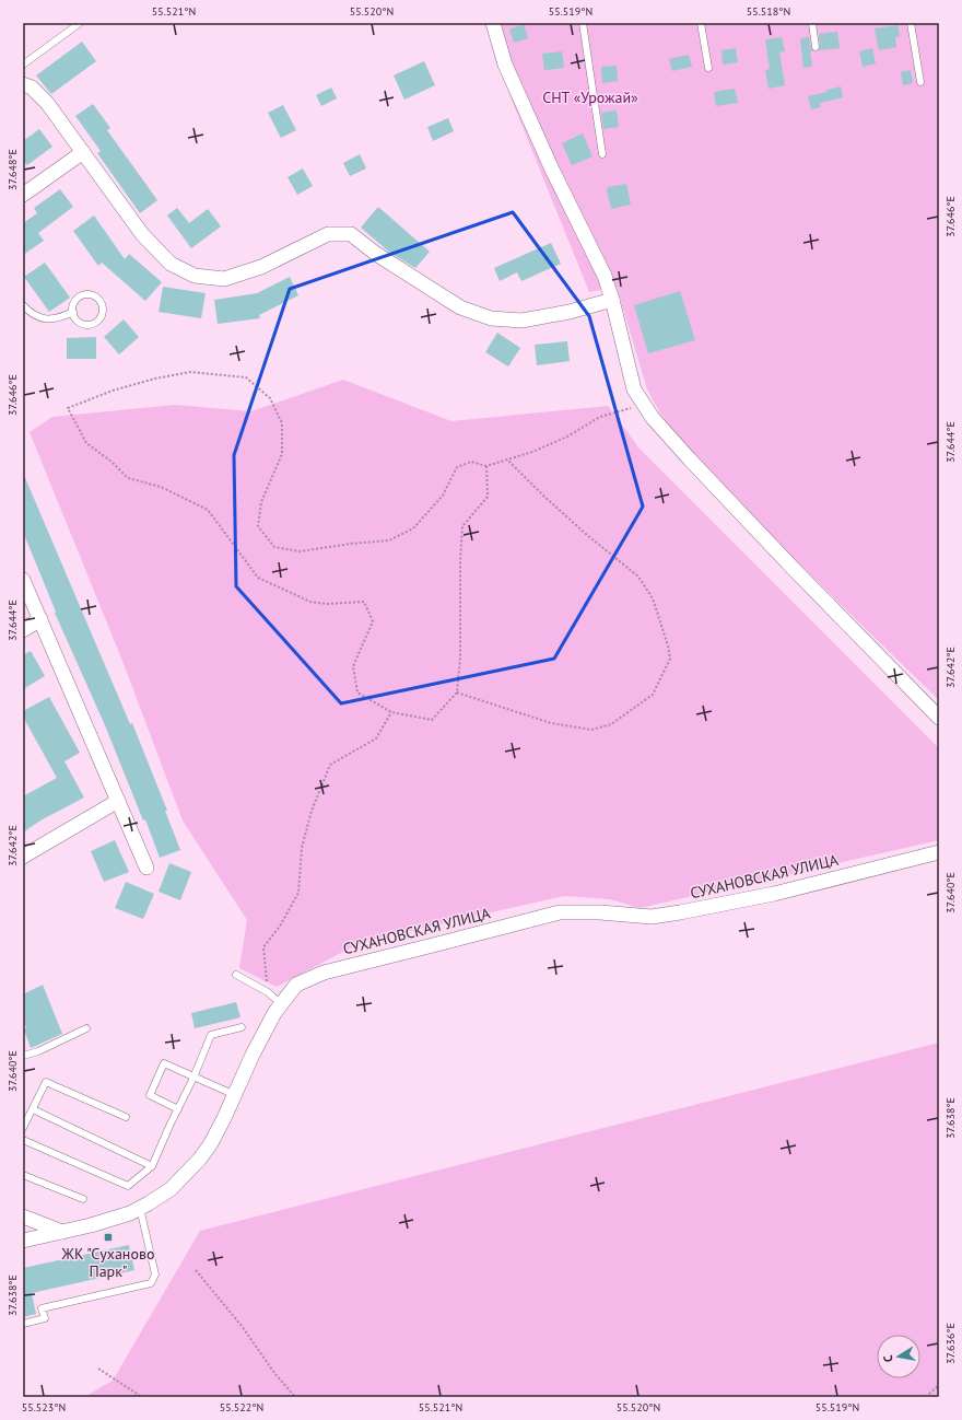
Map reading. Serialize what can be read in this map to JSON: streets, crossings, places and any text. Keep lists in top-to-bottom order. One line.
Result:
{"streets":{"street":["СУХАНОВСКАЯ УЛИЦА"]},"parks":["СНТ «Урожай»"],"places":{"transit":["ЖК \"Суханово Парк\""]},"north":"left","coordinates":["55.521°N","55.520°N","55.519°N","55.518°N","37.648°E","37.646°E","37.644°E","37.642°E","37.640°E","37.638°E","37.636°E","55.523°N","55.522°N"]}
